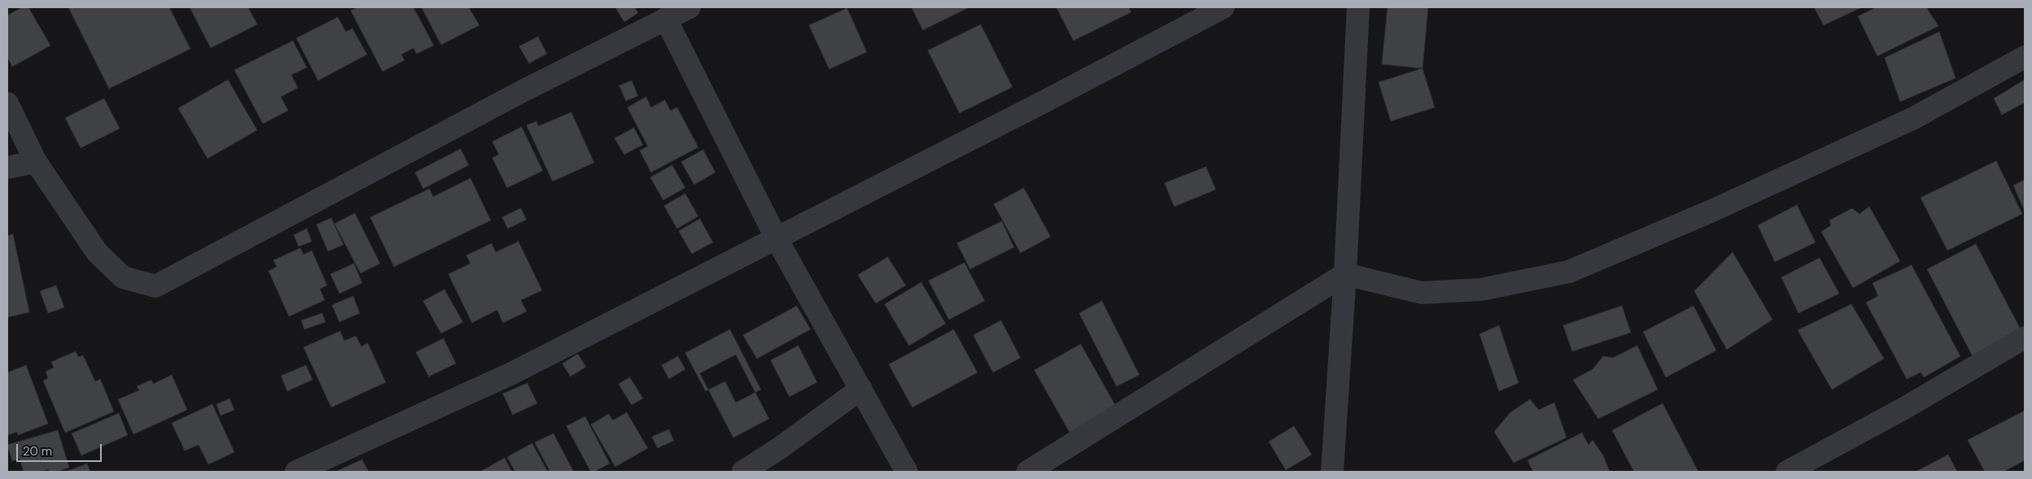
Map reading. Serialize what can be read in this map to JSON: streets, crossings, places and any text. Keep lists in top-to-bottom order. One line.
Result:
{"scale_bar":"20 m"}
